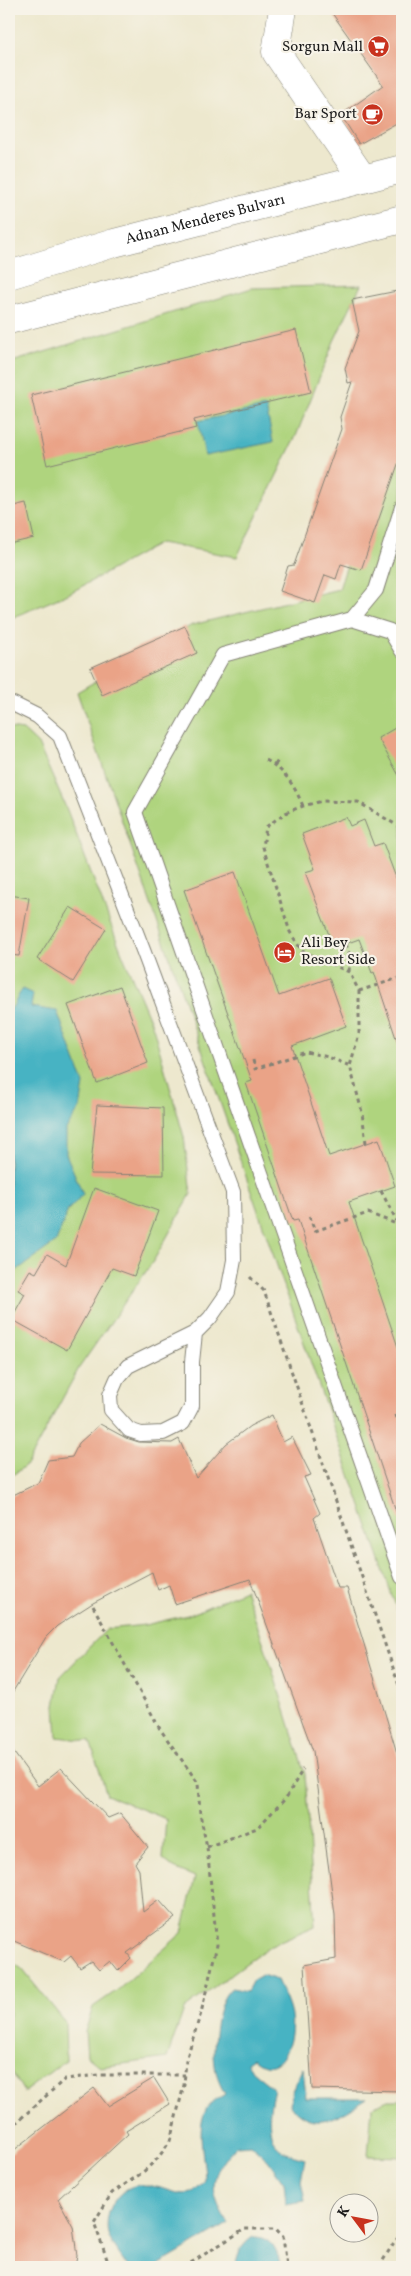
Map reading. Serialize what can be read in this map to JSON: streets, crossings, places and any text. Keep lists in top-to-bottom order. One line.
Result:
{"streets":{"main road":["Adnan Menderes Bulvarı"]},"places":{"supermarket":["Sorgun Mall"],"cafe":["Bar Sport"],"hotel":["Ali Bey Resort Side"]},"north":"top left"}
